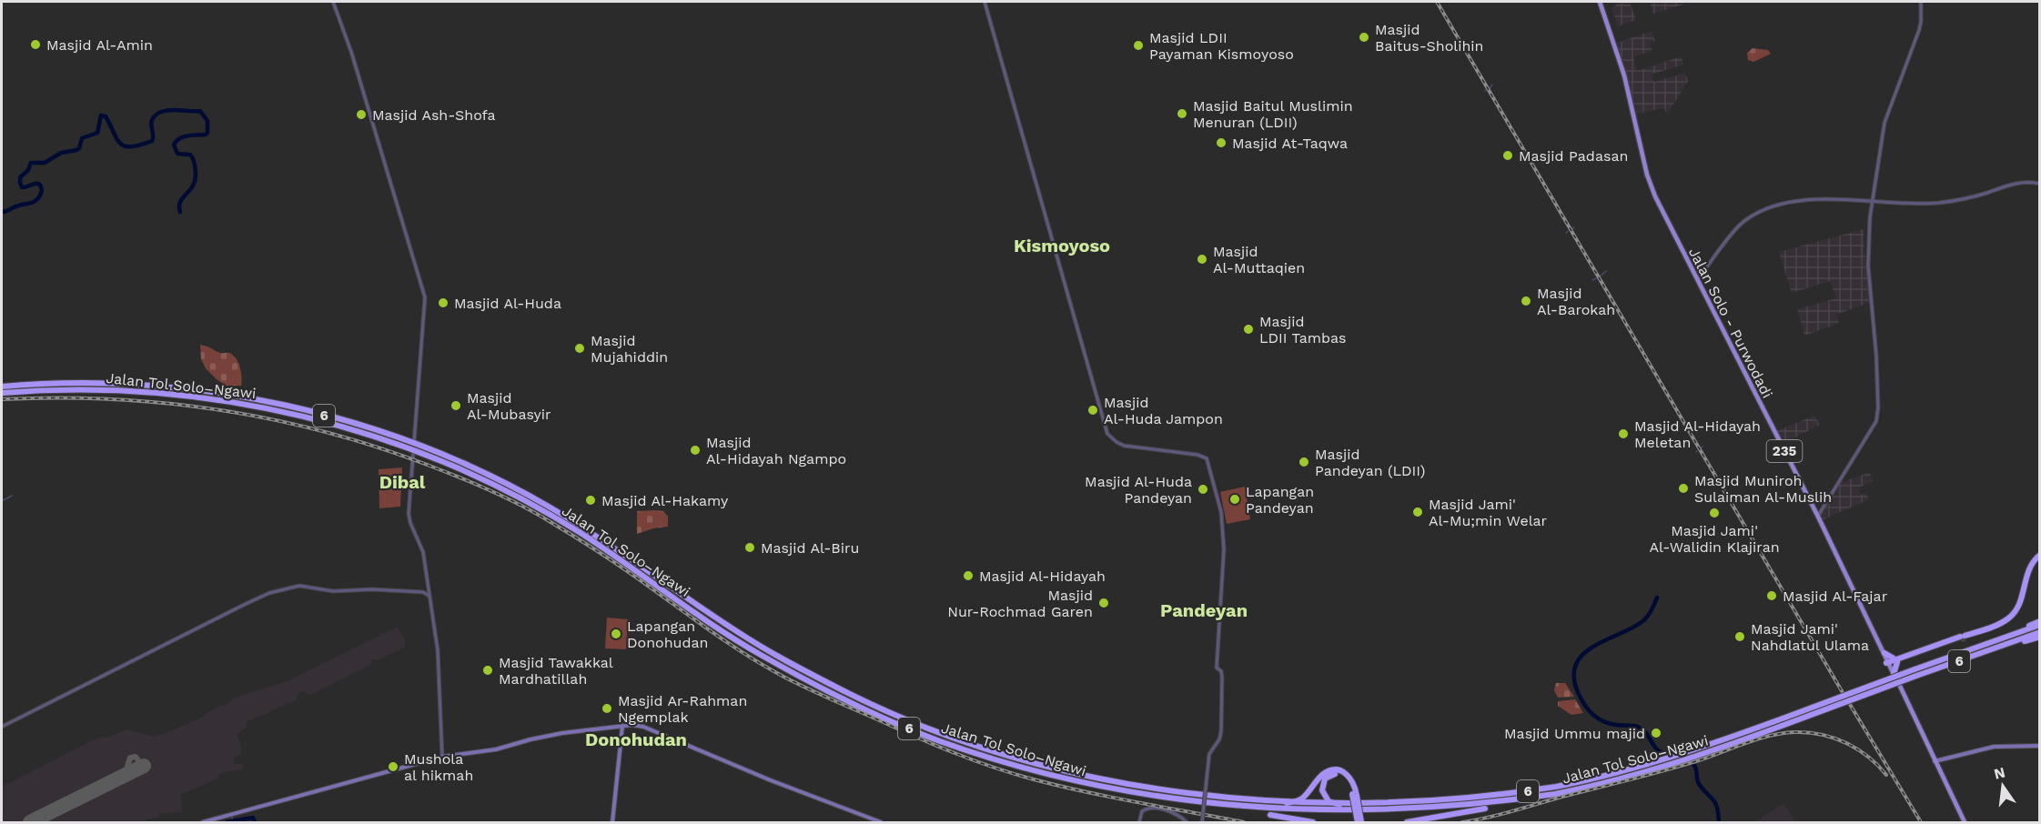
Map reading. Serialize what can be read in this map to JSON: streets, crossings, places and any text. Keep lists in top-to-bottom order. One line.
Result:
{"streets":{"highway":["Jalan Tol Solo–Ngawi","6"],"main road":["Jalan Solo - Purwodadi","235"]},"districts":["Kismoyoso","Dibal","Pandeyan","Donohudan"],"places":["Masjid Baitus-Sholihin","Masjid Al-Amin","Masjid LDII Payaman Kismoyoso","Masjid Baitul Muslimin Menuran (LDII)","Masjid Ash-Shofa","Masjid At-Taqwa","Masjid Padasan","Masjid Al-Muttaqien","Masjid Al-Barokah","Masjid Al-Huda","Masjid LDII Tambas","Masjid Mujahiddin","Masjid Al-Mubasyir","Masjid Al-Huda Jampon","Masjid Al-Hidayah Meletan","Masjid Al-Hidayah Ngampo","Masjid Pandeyan (LDII)","Masjid Muniroh Sulaiman Al-Muslih","Masjid Al-Huda Pandeyan","Lapangan Pandeyan","Masjid Al-Hakamy","Masjid Jami' Al-Mu;min Welar","Masjid Jami' Al-Walidin Klajiran","Masjid Al-Biru","Masjid Al-Hidayah","Masjid Al-Fajar","Masjid Nur-Rochmad Garen","Lapangan Donohudan","Masjid Jami' Nahdlatul Ulama","Masjid Tawakkal Mardhatillah","Masjid Ar-Rahman Ngemplak","Masjid Ummu majid","Mushola al hikmah"],"north":"top"}
